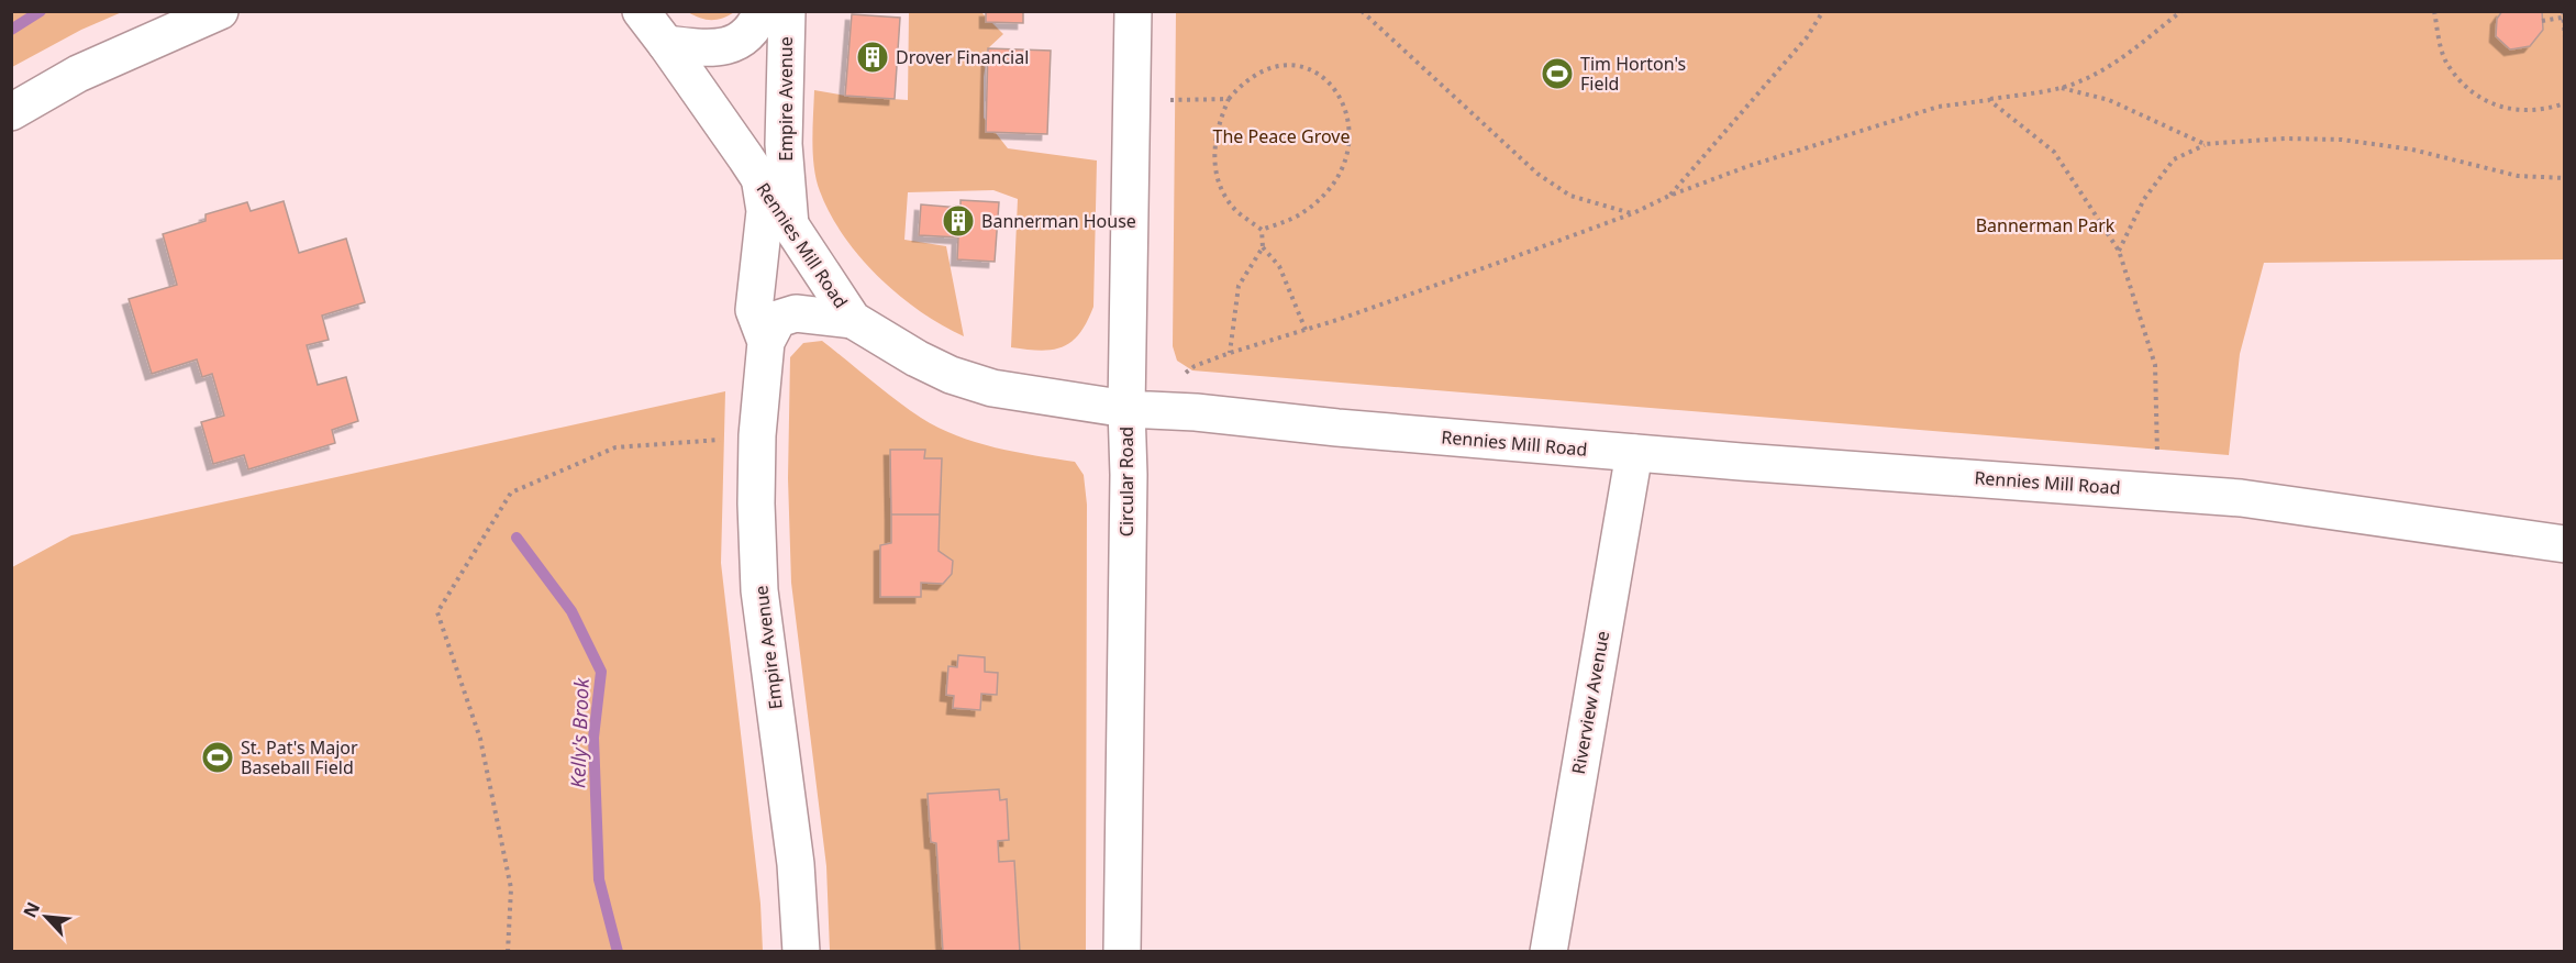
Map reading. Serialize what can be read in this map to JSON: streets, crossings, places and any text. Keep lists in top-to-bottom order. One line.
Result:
{"streets":{"street":["Empire Avenue","Rennies Mill Road","Circular Road","Riverview Avenue"]},"crossings":[["Empire Avenue","Rennies Mill Road"],["Rennies Mill Road","Circular Road"],["Rennies Mill Road","Riverview Avenue"]],"water":["Kelly's Brook"],"parks":["The Peace Grove","Bannerman Park"],"places":{"building":["Drover Financial","Bannerman House"],"sports":["Tim Horton's Field","St. Pat's Major Baseball Field"]},"north":"top left"}
